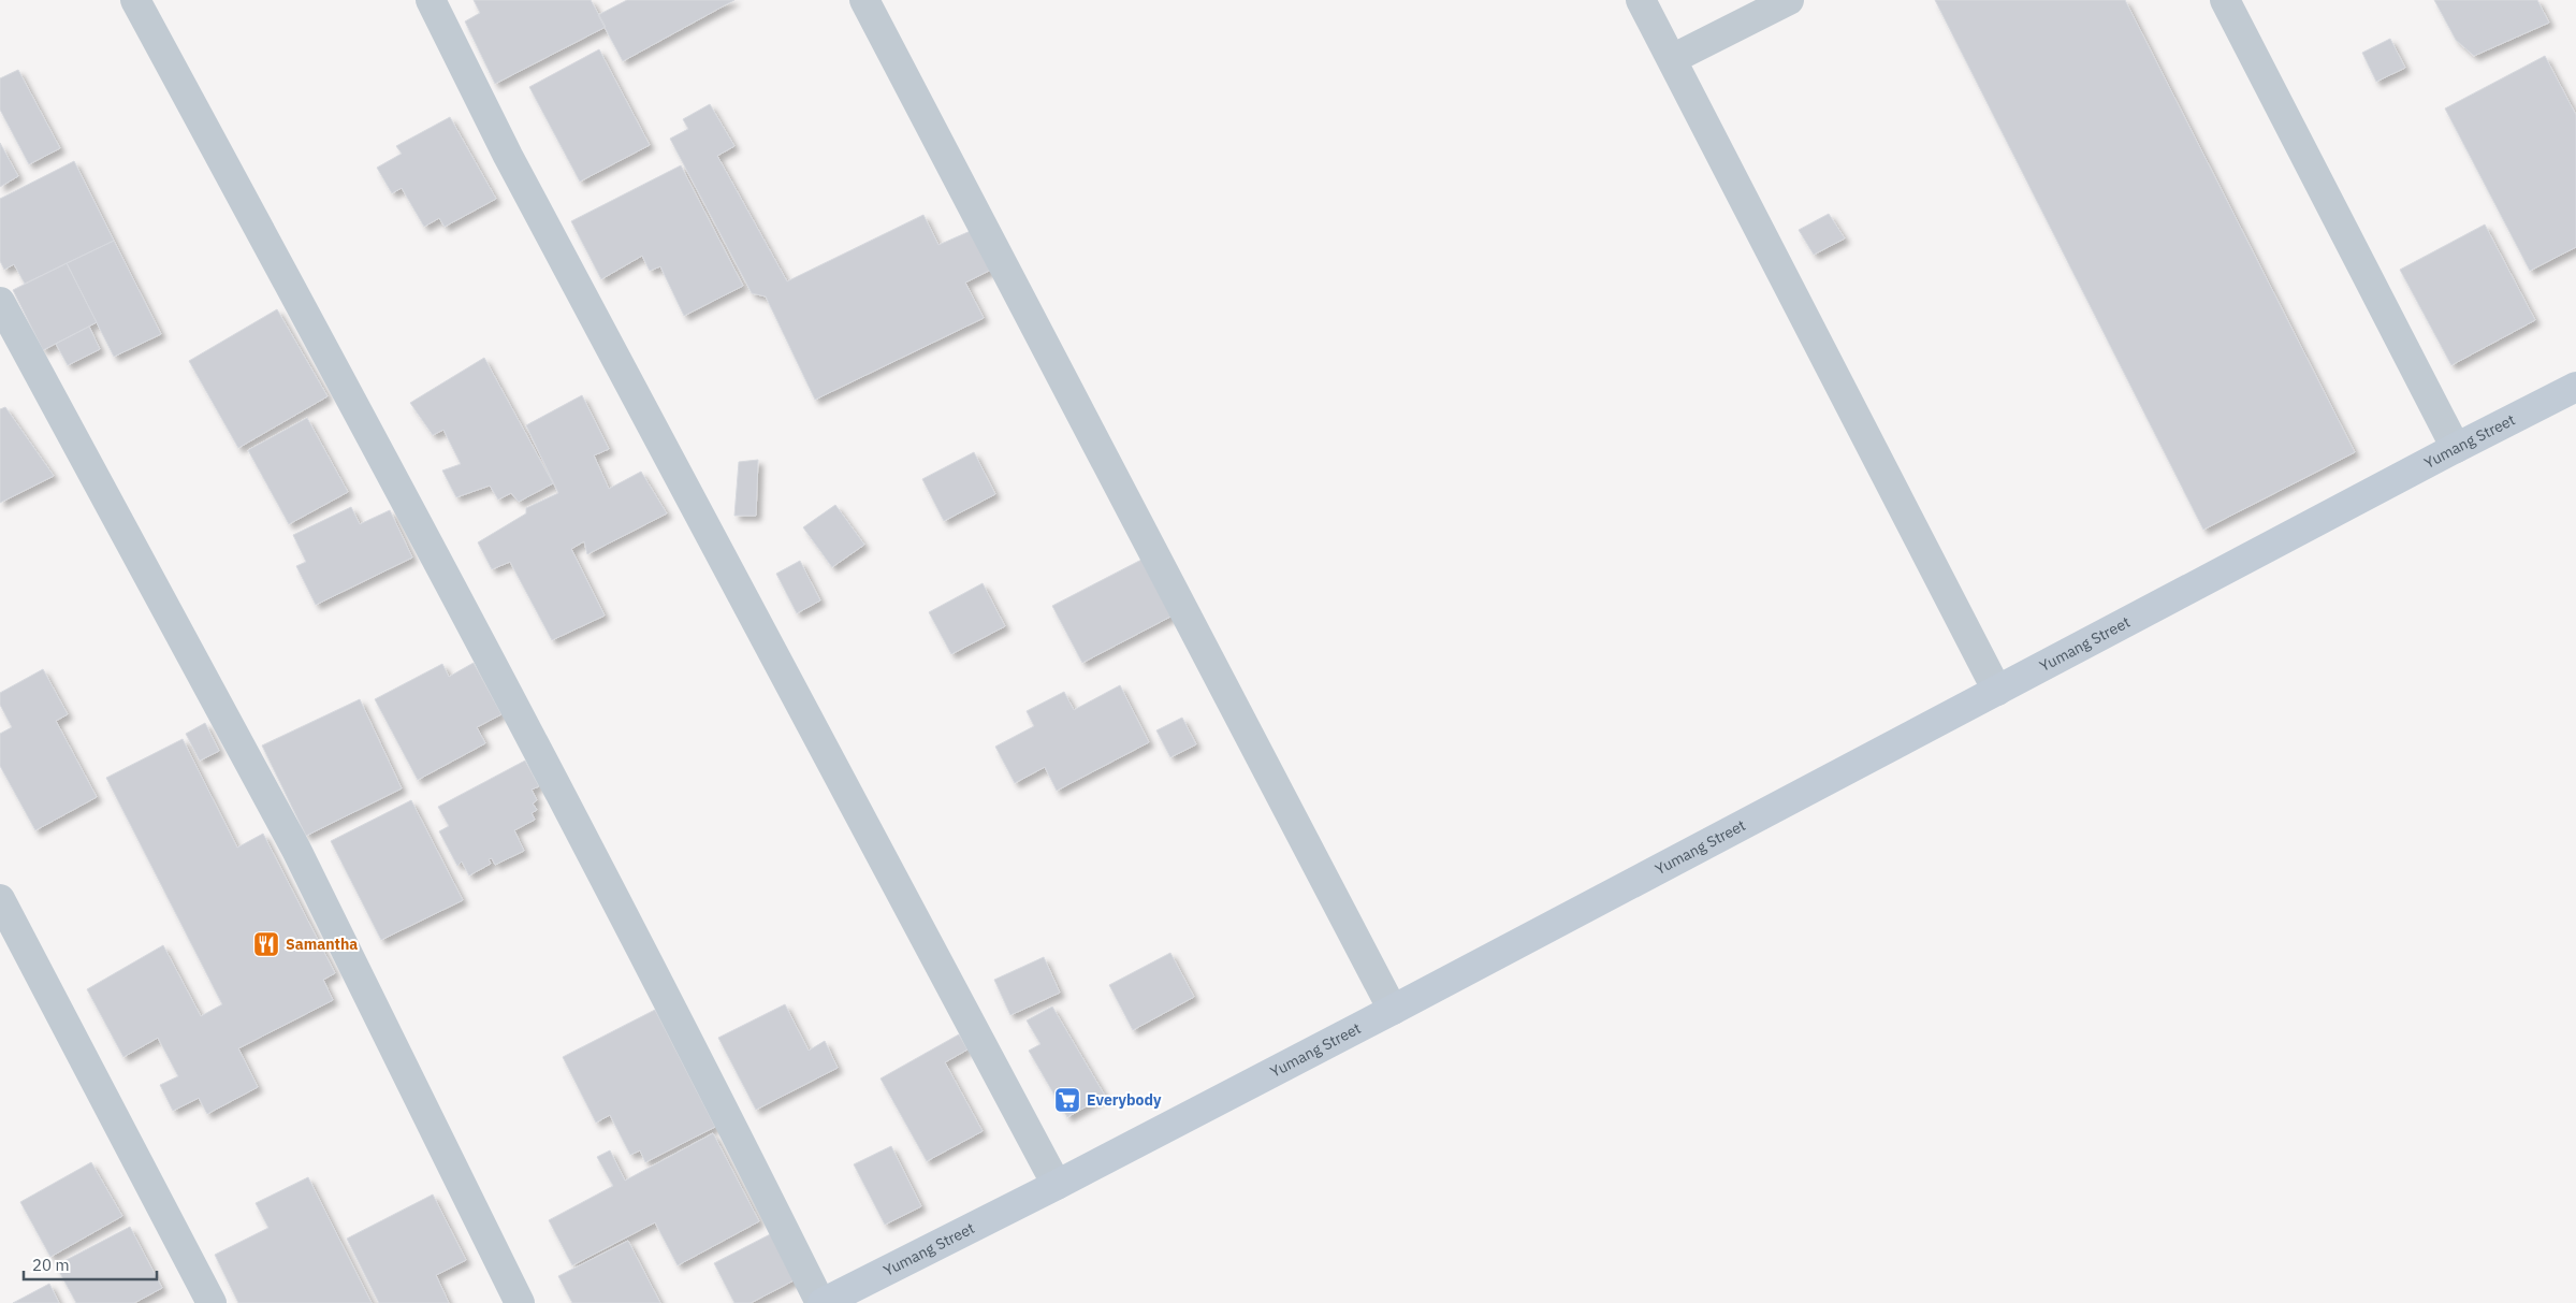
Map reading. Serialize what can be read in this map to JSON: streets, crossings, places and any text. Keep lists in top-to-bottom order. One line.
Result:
{"streets":{"main road":["Yumang Street"]},"places":{"restaurant":["Samantha"],"supermarket":["Everybody"]},"scale_bar":"20 m"}
